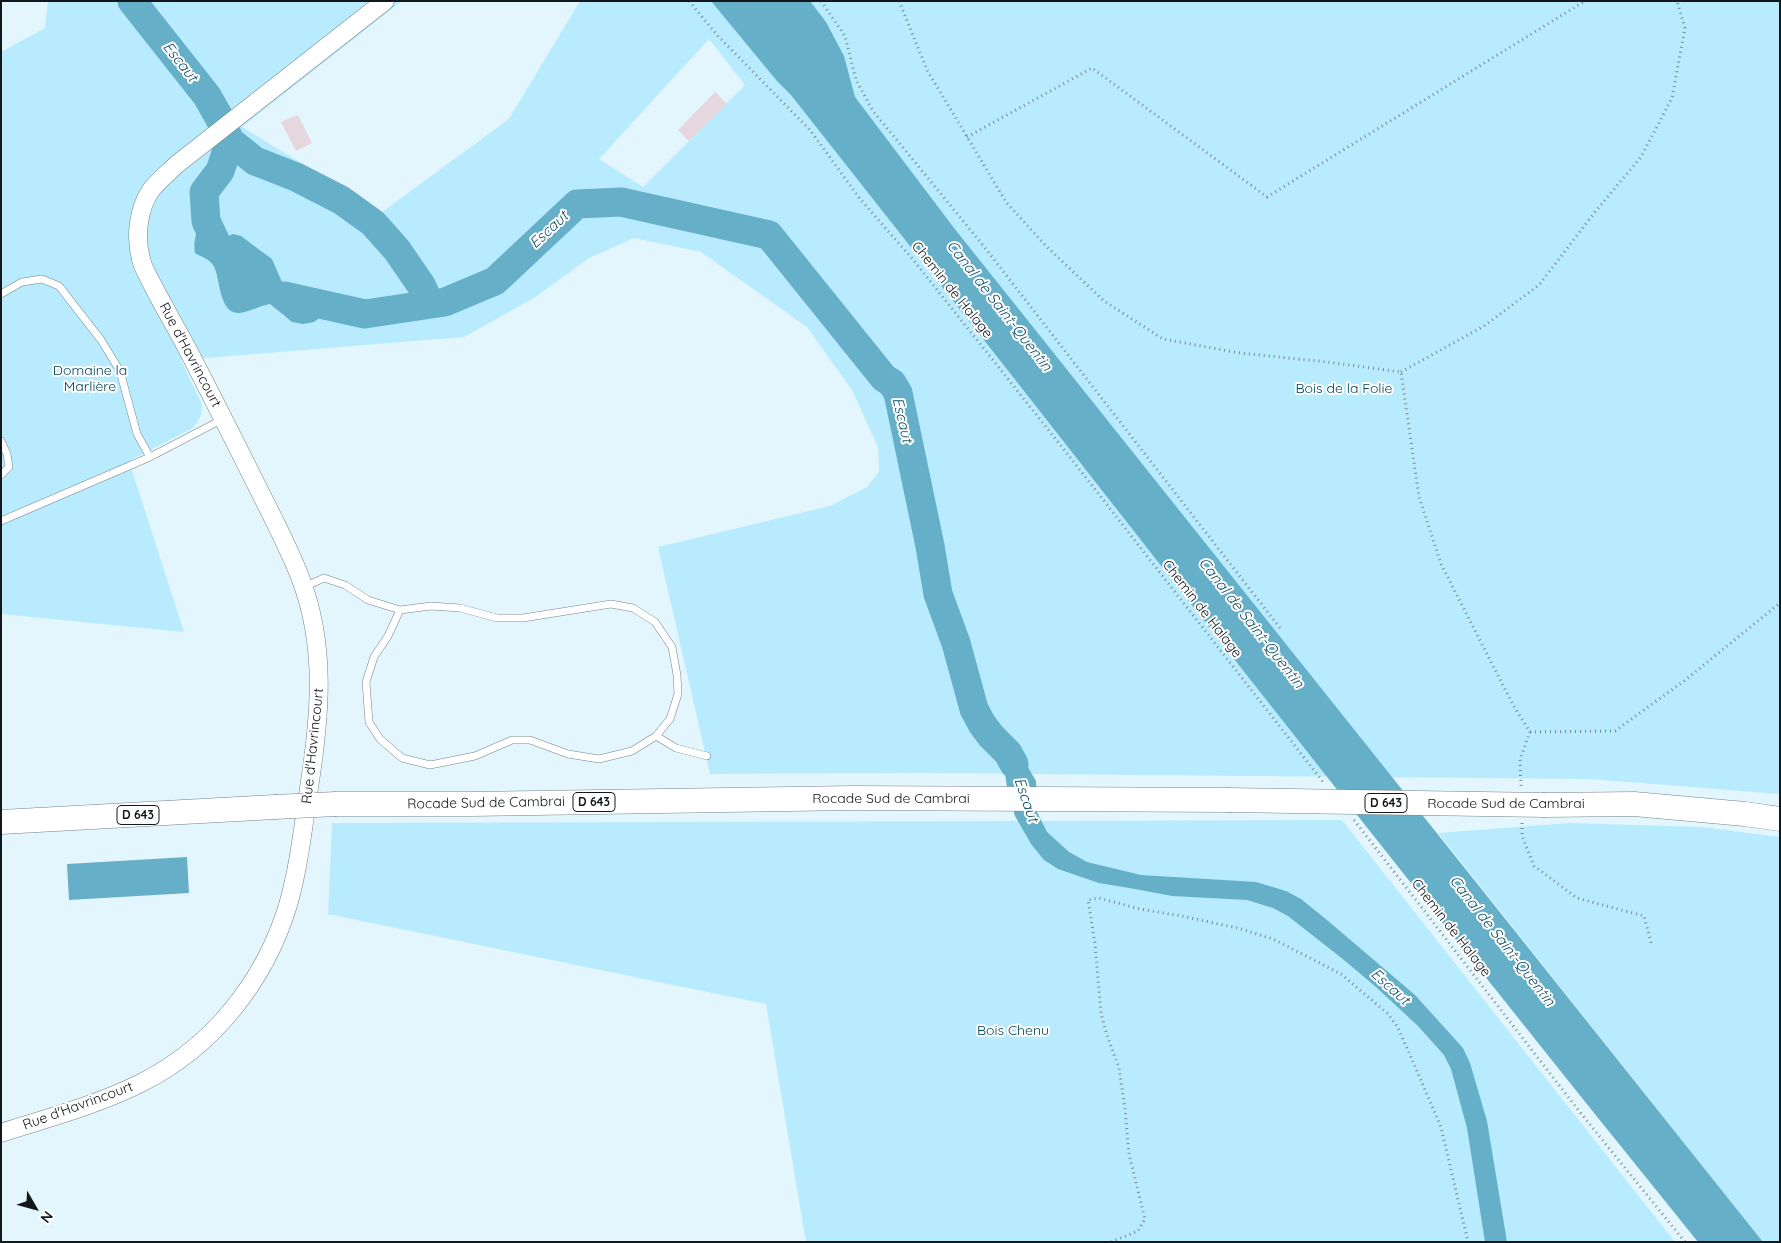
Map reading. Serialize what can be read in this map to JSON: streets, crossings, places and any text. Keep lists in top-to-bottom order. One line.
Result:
{"streets":{"highway":["Rocade Sud de Cambrai","D 643"],"street":["Rue d'Havrincourt"],"path":["Chemin de Halage"]},"water":["Escaut","Canal de Saint-Quentin"],"parks":["Domaine la Marlière","Bois de la Folie","Bois Chenu"],"north":"bottom right"}
